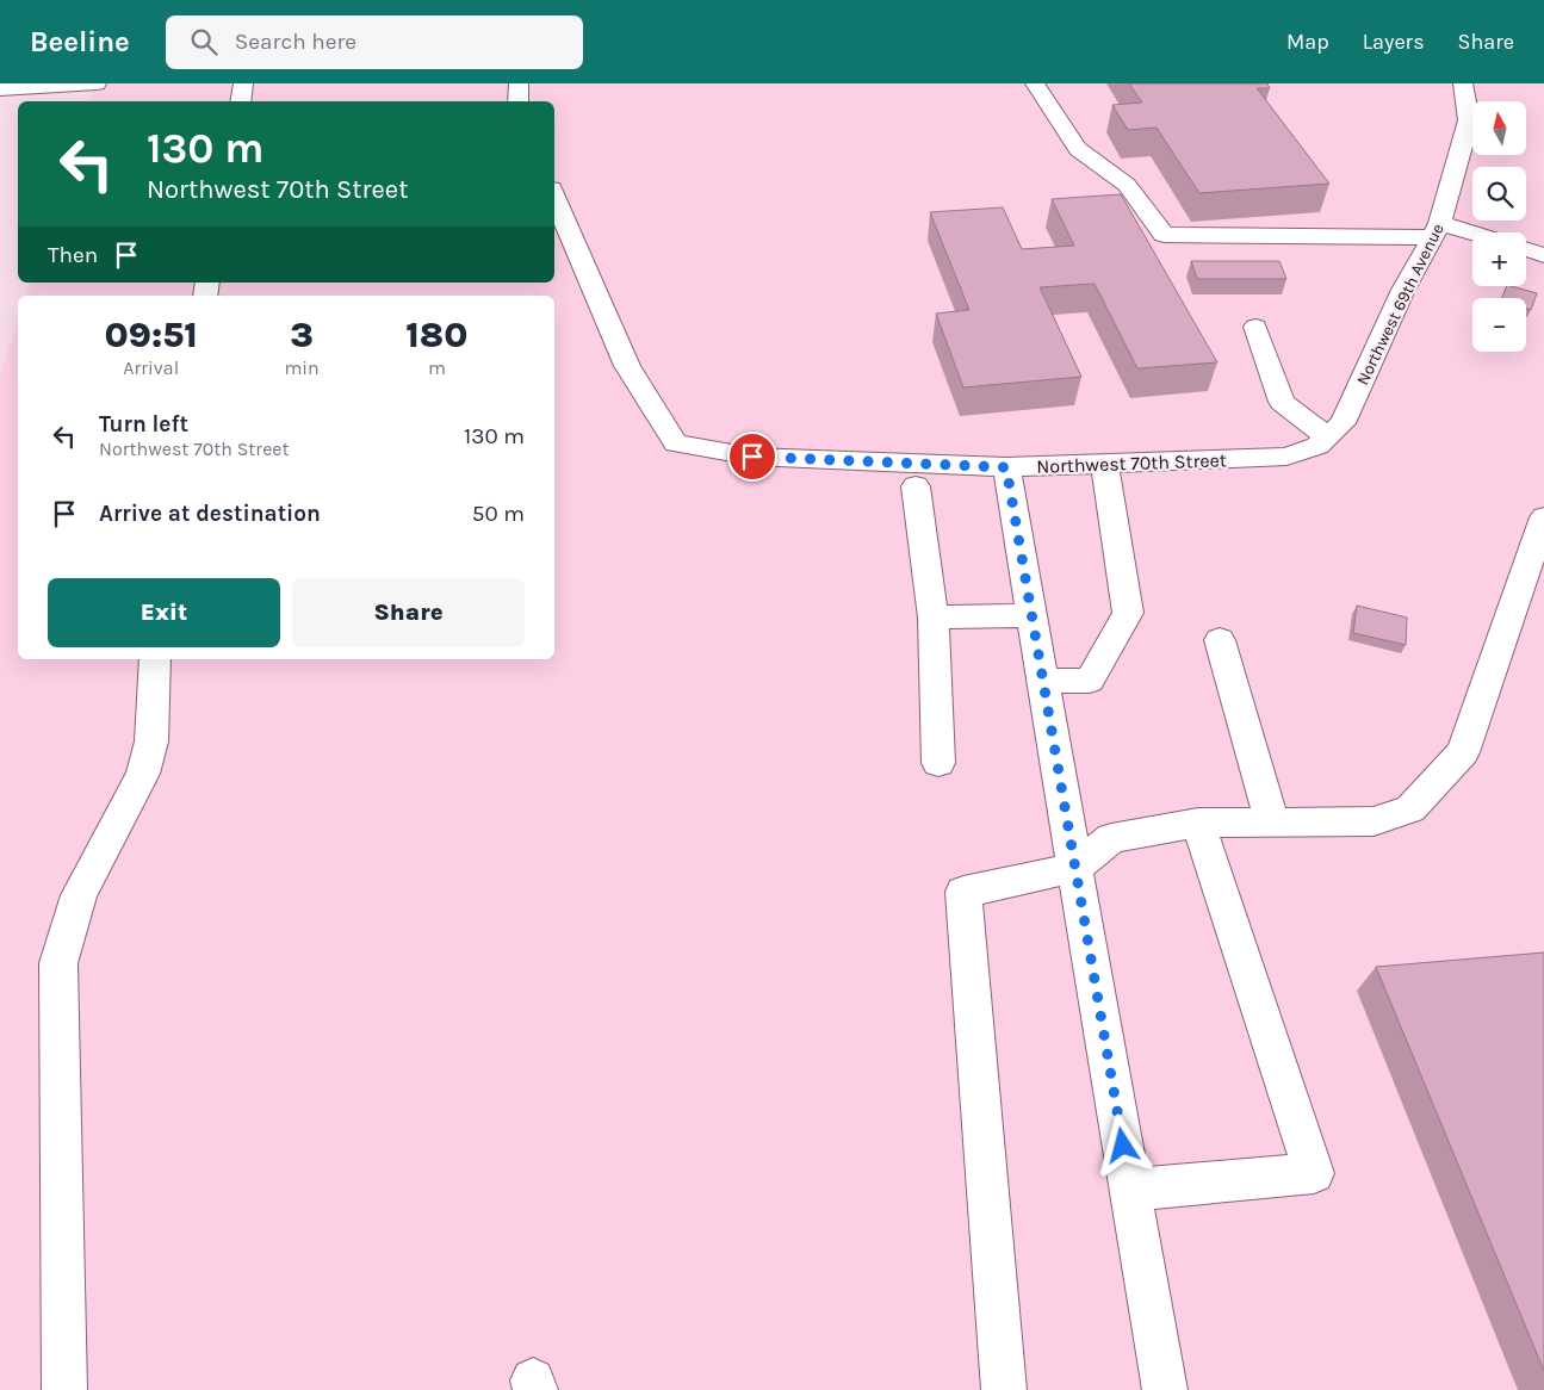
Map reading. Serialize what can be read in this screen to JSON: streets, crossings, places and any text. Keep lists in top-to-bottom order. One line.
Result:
{"streets":{"street":["Northwest 69th Avenue","Northwest 70th Street"]},"crossings":[["Northwest 69th Avenue","Northwest 70th Street"]],"north":"top","page":{"header":"Beeline","search":"Search here","nav":["Map","Layers","Share"],"map_buttons":["+","−"],"turn":["130 m","Northwest 70th Street"],"then":"Then","eta":["09:51","Arrival","3","min","180","m"],"list":[{"name":"Turn left","note":"Northwest 70th Street","value":"130 m"},{"name":"Arrive at destination","value":"50 m"}],"buttons":["Exit","Share"]}}
